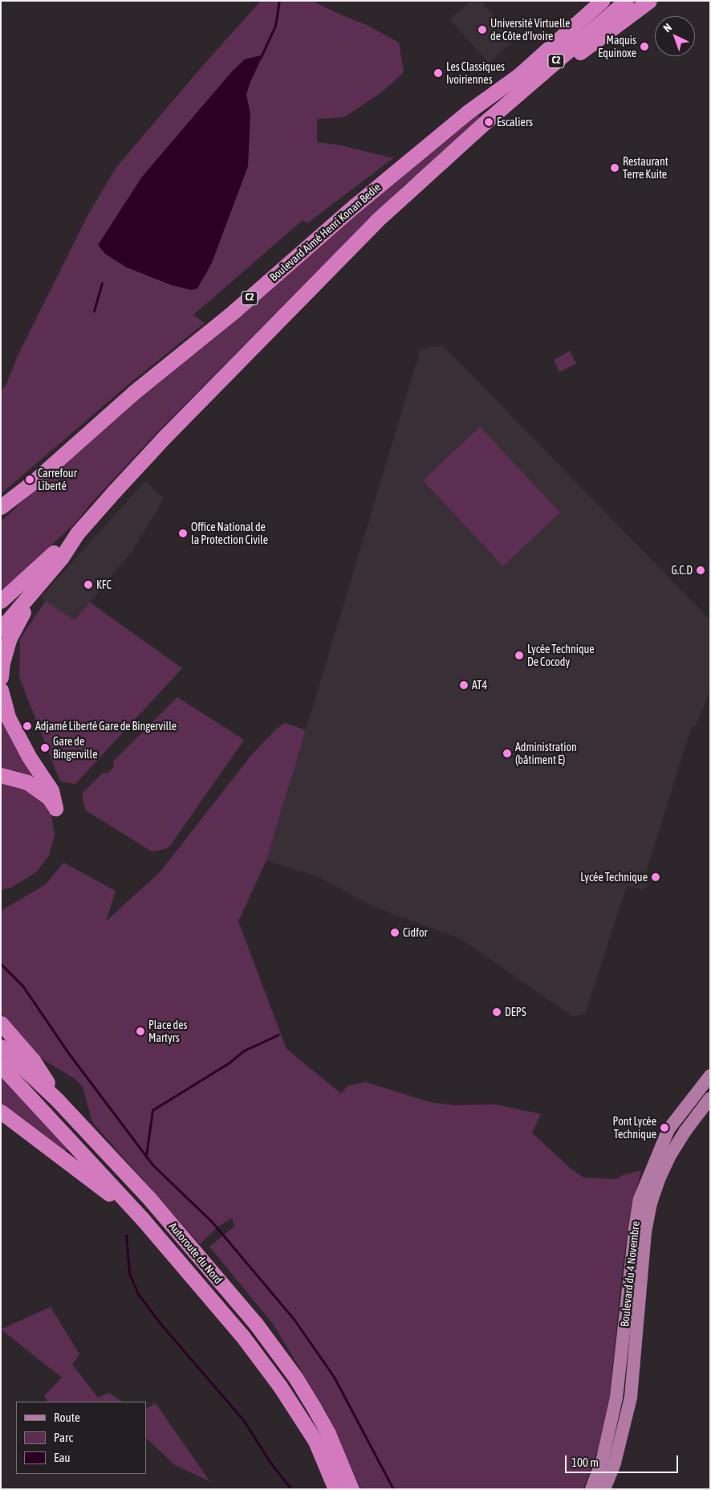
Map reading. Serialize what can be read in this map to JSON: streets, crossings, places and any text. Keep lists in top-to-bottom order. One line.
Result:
{"streets":{"highway":["C2","Boulevard Aimé Henri Konan Bedie","Autoroute du Nord"],"main road":["Boulevard du 4 Novembre"]},"crossings":[["C2","Boulevard Aimé Henri Konan Bedie"]],"places":["Université Virtuelle de Côte d'Ivoire","Maquis Equinoxe","Les Classiques Ivoiriennes","Escaliers","Restaurant Terre Kuite","Carrefour Liberté","Office National de la Protection Civile","G.C.D","KFC","Lycée Technique De Cocody","AT4","Adjamé Liberté Gare de Bingerville","Gare de Bingerville","Administration (bâtiment E)","Lycée Technique","Cidfor","DEPS","Place des Martyrs","Pont Lycée Technique"],"legend":["Route","Parc","Eau"],"scale_bar":"100 m","north":"top left"}
